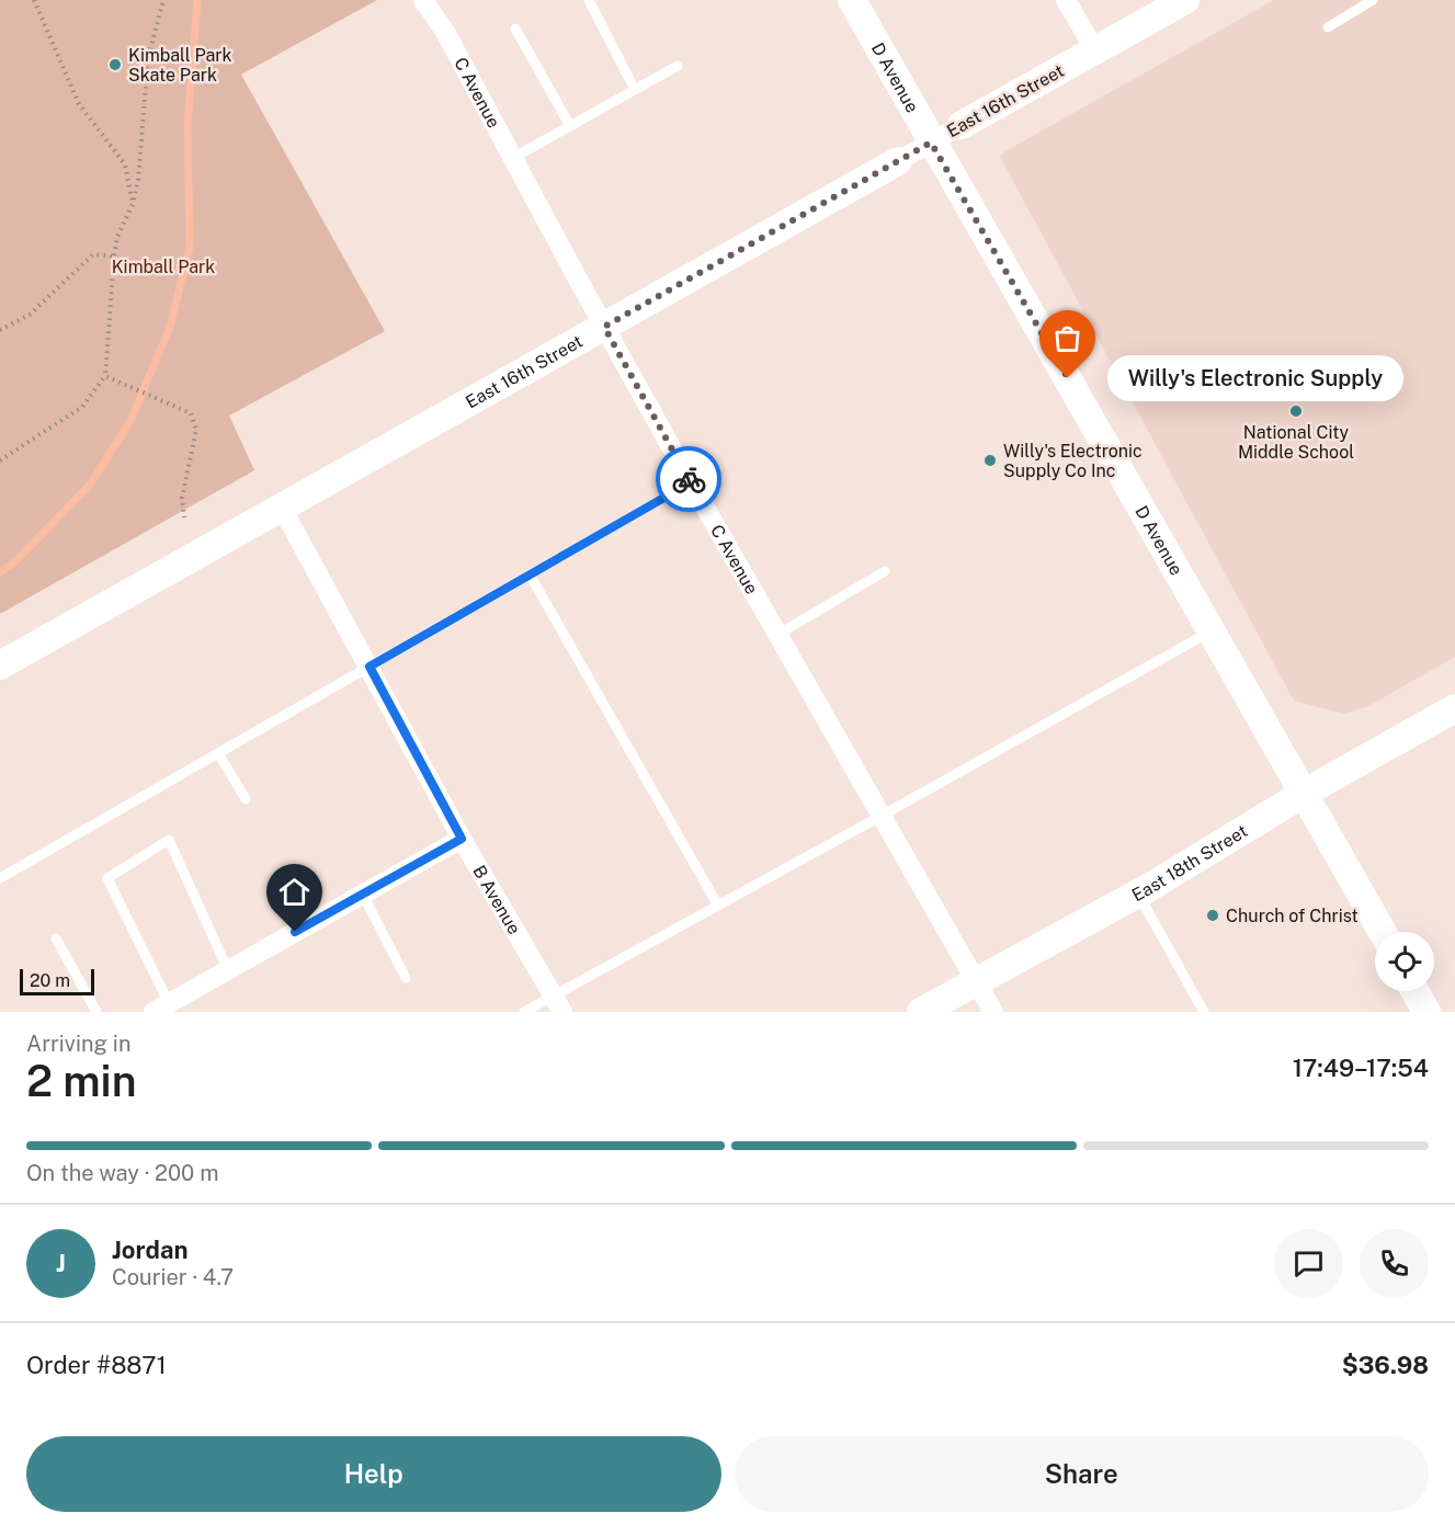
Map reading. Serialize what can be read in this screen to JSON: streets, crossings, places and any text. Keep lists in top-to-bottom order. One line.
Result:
{"streets":{"street":["D Avenue","C Avenue","East 16th Street","East 18th Street","B Avenue"]},"crossings":[["D Avenue","East 16th Street"],["D Avenue","East 18th Street"],["C Avenue","East 16th Street"],["C Avenue","East 18th Street"],["East 16th Street","B Avenue"]],"parks":["Kimball Park"],"places":["Kimball Park Skate Park","Willy's Electronic Supply","National City Middle School","Willy's Electronic Supply Co Inc","Church of Christ"],"scale_bar":"20 m","page":{"bubble":"Willy's Electronic Supply","scale":"20 m","heading":["2 min","Arriving in","17:49–17:54"],"panel":["Jordan","Courier · 4.7","Order #8871","$36.98"],"bar":"On the way · 200 m","round":"J","buttons":["Help","Share"]}}
